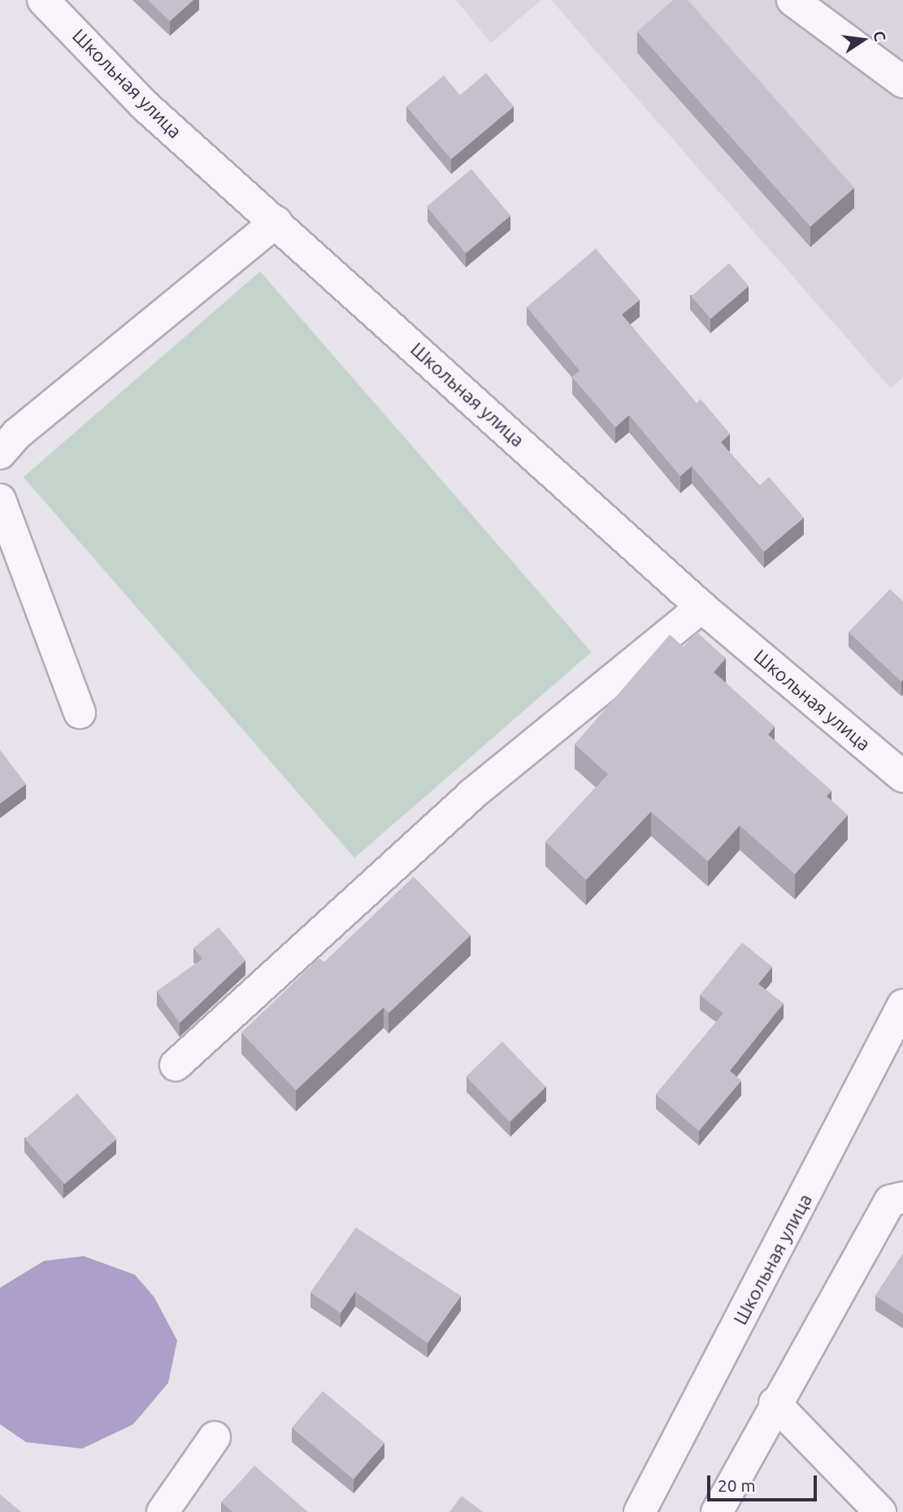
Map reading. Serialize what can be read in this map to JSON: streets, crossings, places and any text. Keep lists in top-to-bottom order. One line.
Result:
{"streets":{"street":["Школьная улица"]},"scale_bar":"20 m","north":"right"}
